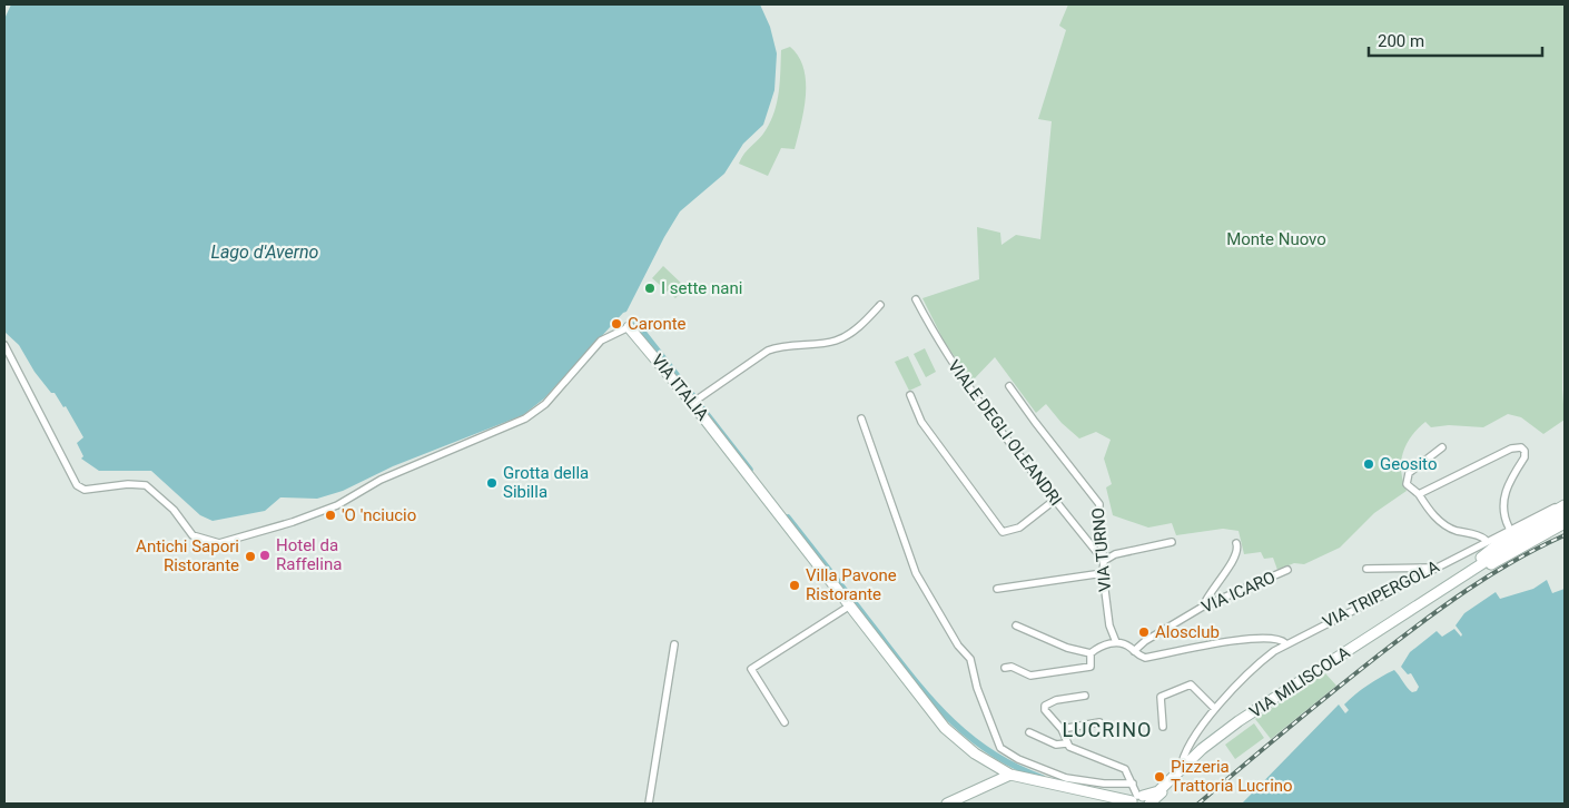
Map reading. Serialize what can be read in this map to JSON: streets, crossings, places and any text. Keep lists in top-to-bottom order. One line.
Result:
{"streets":{"street":["VIA ITALIA","VIALE DEGLI OLEANDRI","VIA TURNO","VIA ICARO","VIA TRIPERGOLA","VIA MILISCOLA"]},"crossings":[["VIA ITALIA","VIA MILISCOLA"],["VIALE DEGLI OLEANDRI","VIA TURNO"],["VIA TRIPERGOLA","VIA MILISCOLA"]],"districts":["LUCRINO"],"water":["Lago d'Averno"],"parks":["Monte Nuovo"],"places":["I sette nani","Caronte","Geosito","Grotta della Sibilla","'O 'nciucio","Hotel da Raffelina","Antichi Sapori Ristorante","Villa Pavone Ristorante","Alosclub","Pizzeria Trattoria Lucrino"],"scale_bar":"200 m"}
